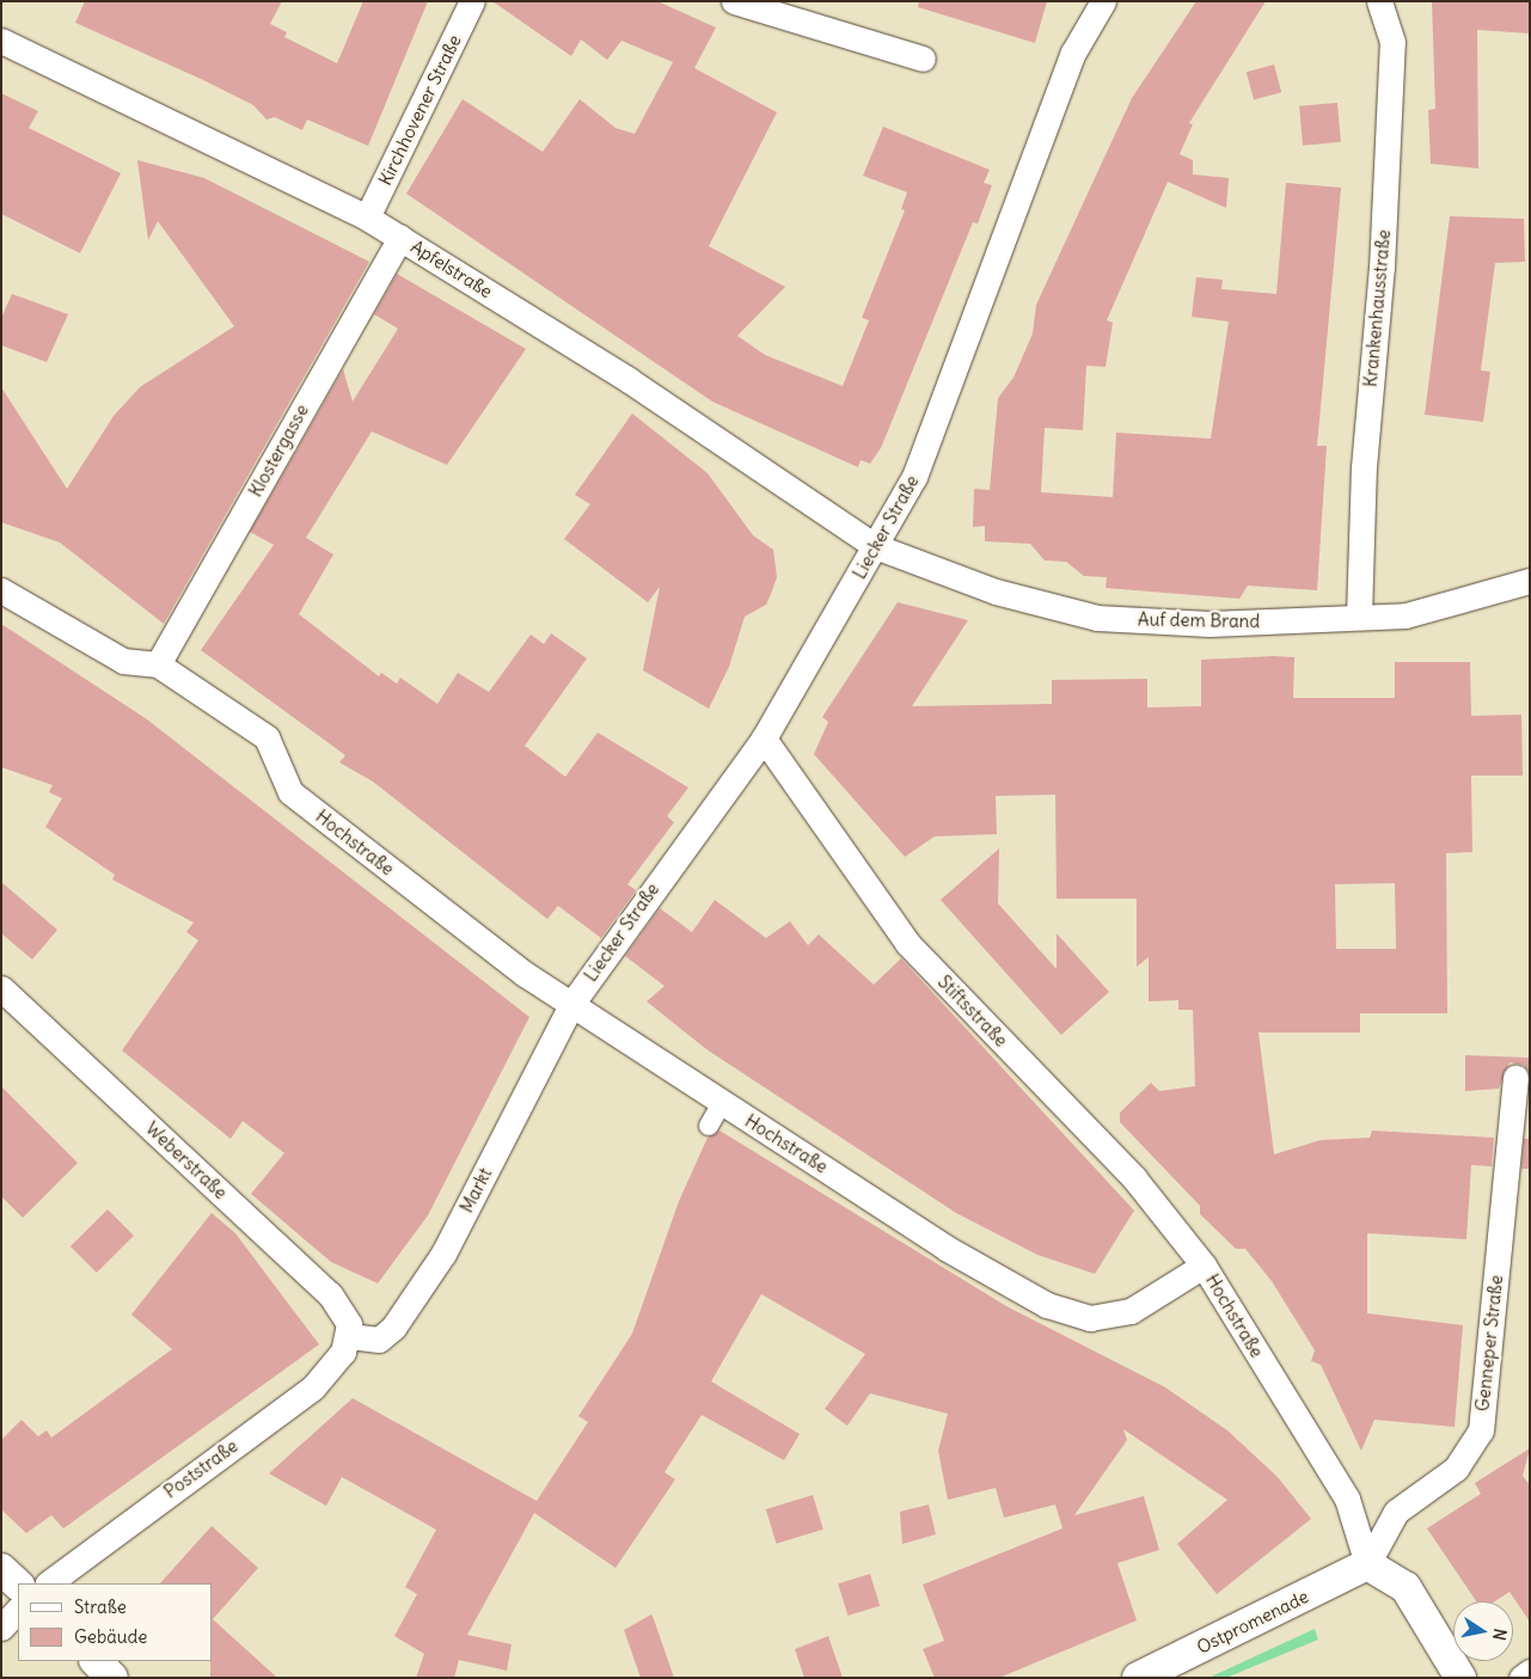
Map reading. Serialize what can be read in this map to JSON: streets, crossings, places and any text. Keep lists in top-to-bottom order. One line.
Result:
{"streets":{"street":["Kirchhovener Straße","Apfelstraße","Krankenhausstraße","Klostergasse","Liecker Straße","Auf dem Brand","Hochstraße","Stiftsstraße","Weberstraße","Markt","Genneper Straße","Poststraße","Ostpromenade"]},"crossings":[["Kirchhovener Straße","Apfelstraße"],["Apfelstraße","Klostergasse"],["Apfelstraße","Liecker Straße"],["Apfelstraße","Auf dem Brand"],["Krankenhausstraße","Auf dem Brand"],["Klostergasse","Hochstraße"],["Liecker Straße","Auf dem Brand"],["Liecker Straße","Hochstraße"],["Liecker Straße","Stiftsstraße"],["Liecker Straße","Markt"],["Hochstraße","Stiftsstraße"],["Hochstraße","Markt"],["Hochstraße","Genneper Straße"],["Hochstraße","Ostpromenade"],["Weberstraße","Markt"],["Weberstraße","Poststraße"],["Markt","Poststraße"],["Genneper Straße","Ostpromenade"]],"legend":["Straße","Gebäude"],"north":"right"}
